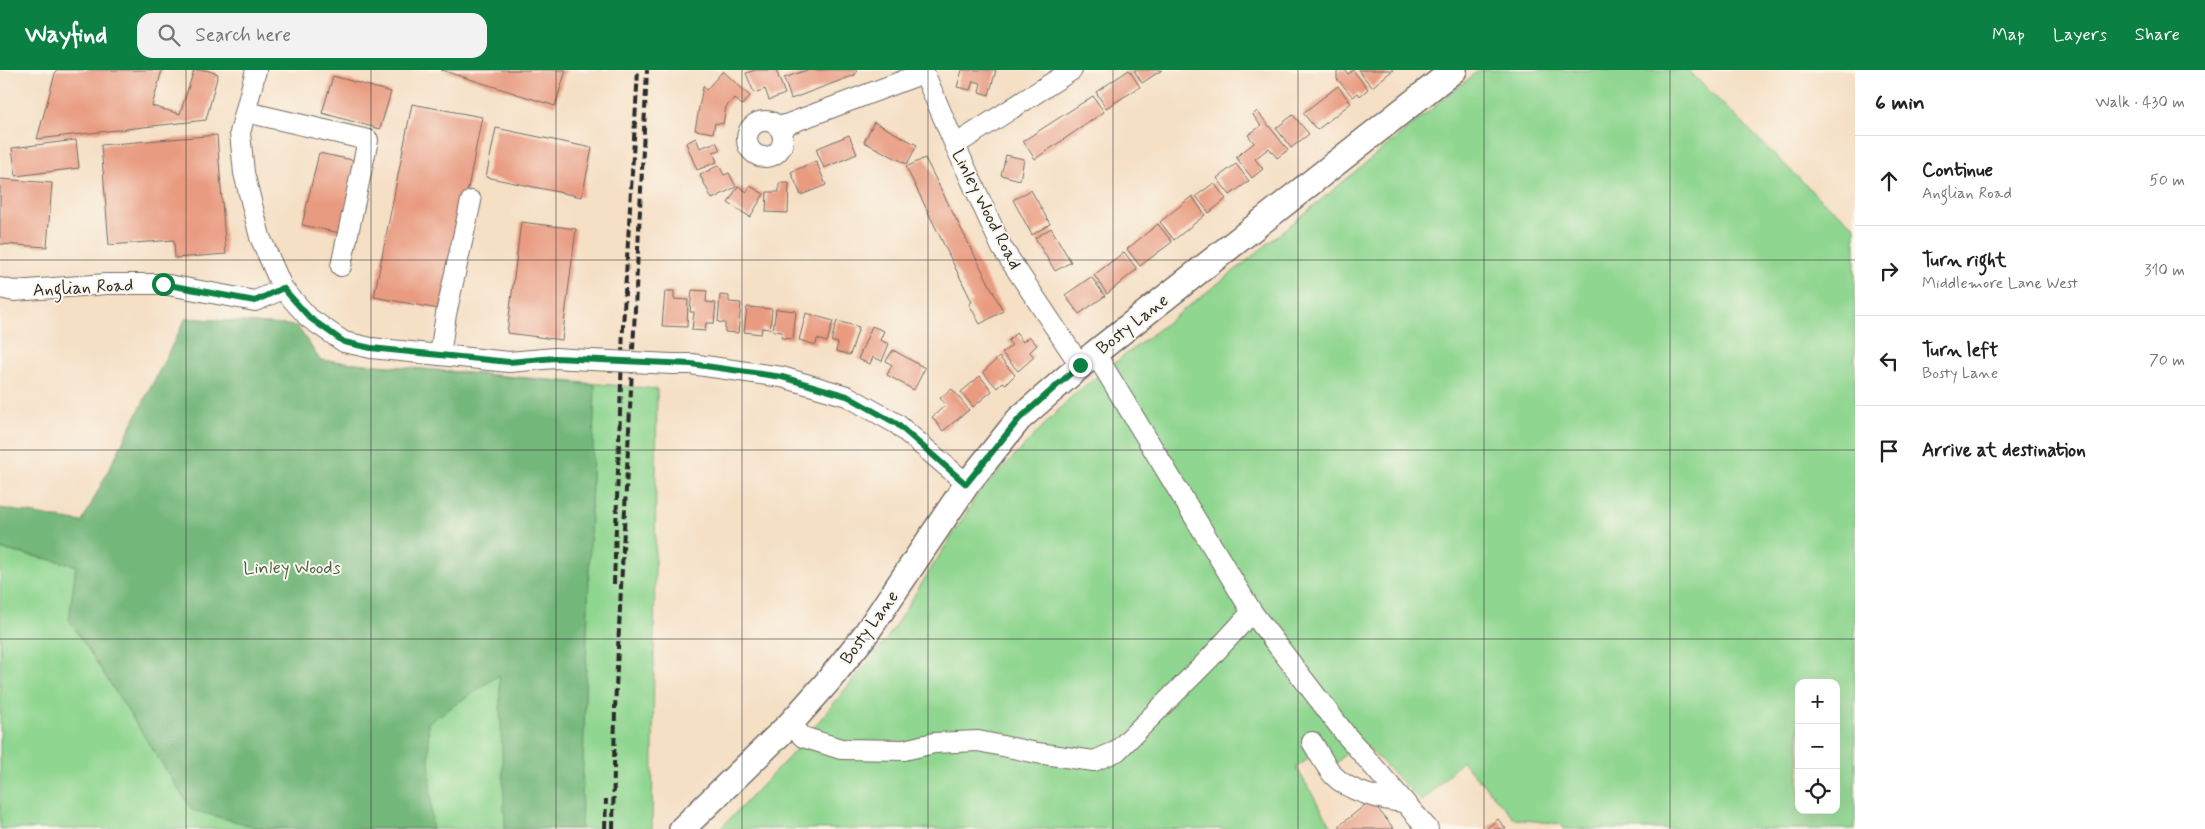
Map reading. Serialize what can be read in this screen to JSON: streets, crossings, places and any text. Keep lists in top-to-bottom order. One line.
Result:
{"streets":{"main road":["Bosty Lane"],"street":["Linley Wood Road","Anglian Road"]},"crossings":[["Linley Wood Road","Bosty Lane"]],"parks":["Linley Woods"],"page":{"header":"Wayfind","search":"Search here","nav":["Map","Layers","Share"],"heading":["6 min","Walk · 430 m"],"list":[["Continue","Anglian Road","50 m"],["Turn right","Middlemore Lane West","310 m"],["Turn left","Bosty Lane","70 m"],"Arrive at destination"],"map_buttons":["+","−"]}}
